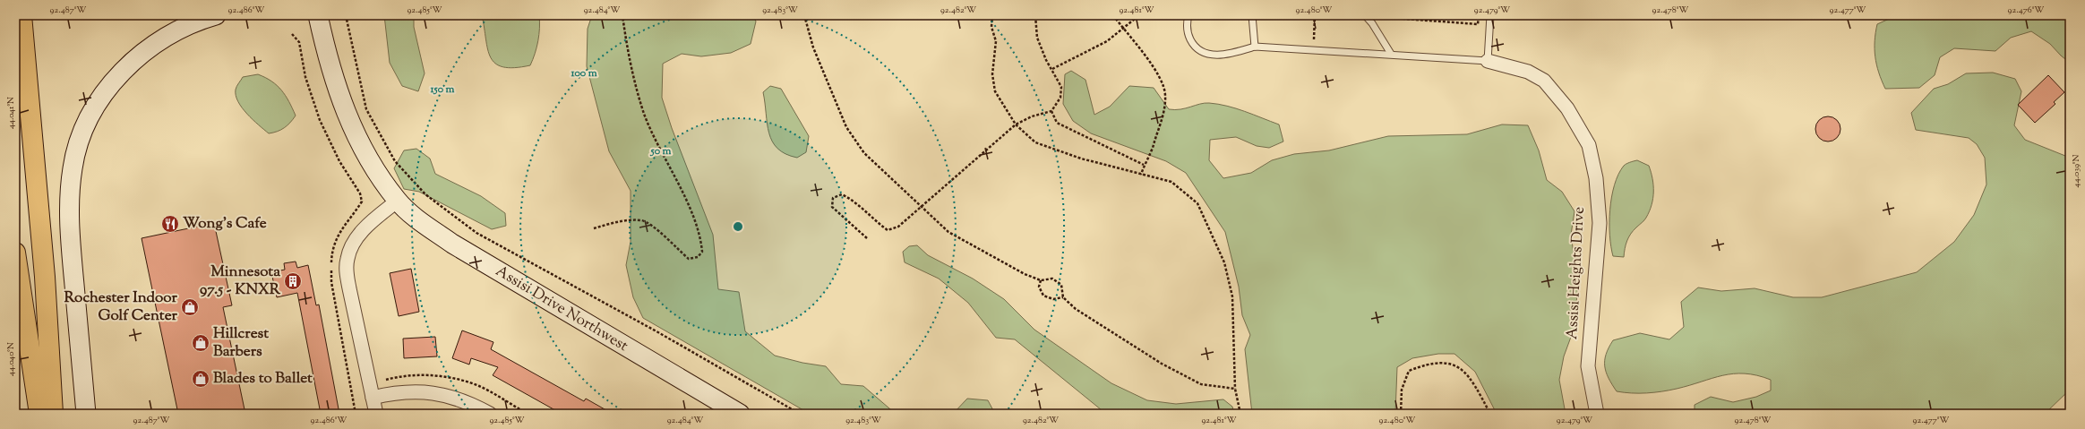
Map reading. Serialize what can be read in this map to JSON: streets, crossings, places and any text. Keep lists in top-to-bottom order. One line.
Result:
{"streets":{"main road":["Assisi Drive Northwest"],"street":["Assisi Heights Drive"]},"places":{"restaurant":["Wong's Cafe"],"building":["Minnesota 97.5 - KNXR"],"shop":["Rochester Indoor Golf Center","Hillcrest Barbers","Blades to Ballet"]},"coordinates":["92.487°W","92.486°W","92.485°W","92.484°W","92.483°W","92.482°W","92.481°W","92.480°W","92.479°W","92.478°W","92.477°W","92.476°W","44.041°N","44.039°N","44.040°N"],"rings":["100 m","150 m","50 m"]}
